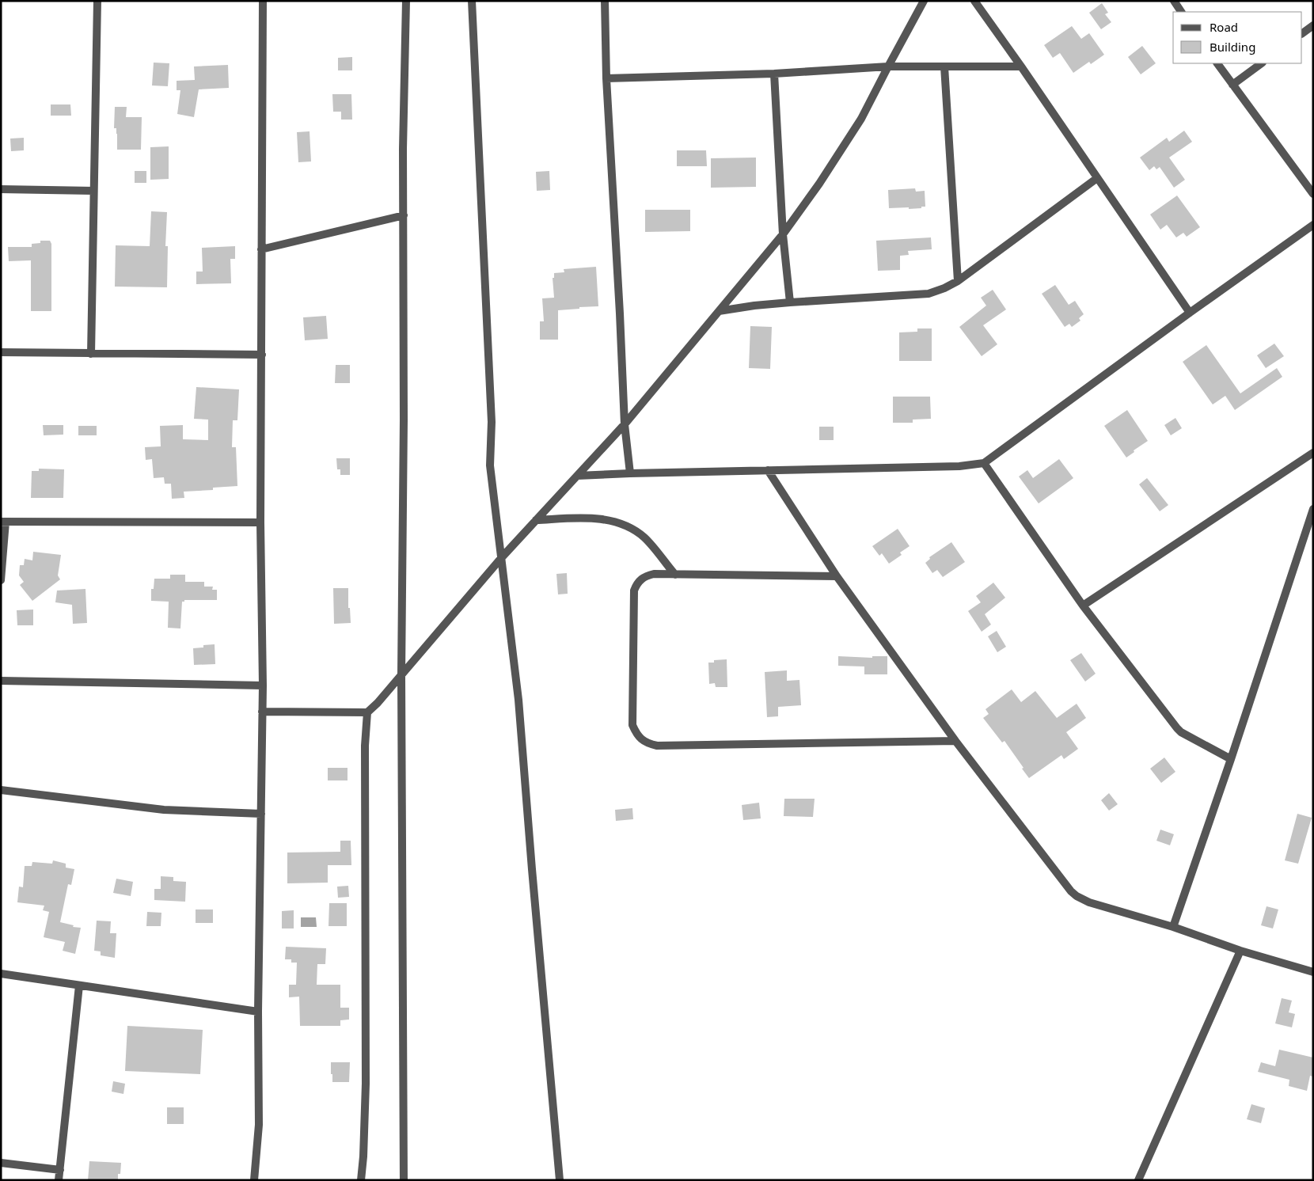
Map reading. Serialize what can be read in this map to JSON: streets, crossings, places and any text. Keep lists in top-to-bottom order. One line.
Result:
{"legend":["Road","Building"]}
